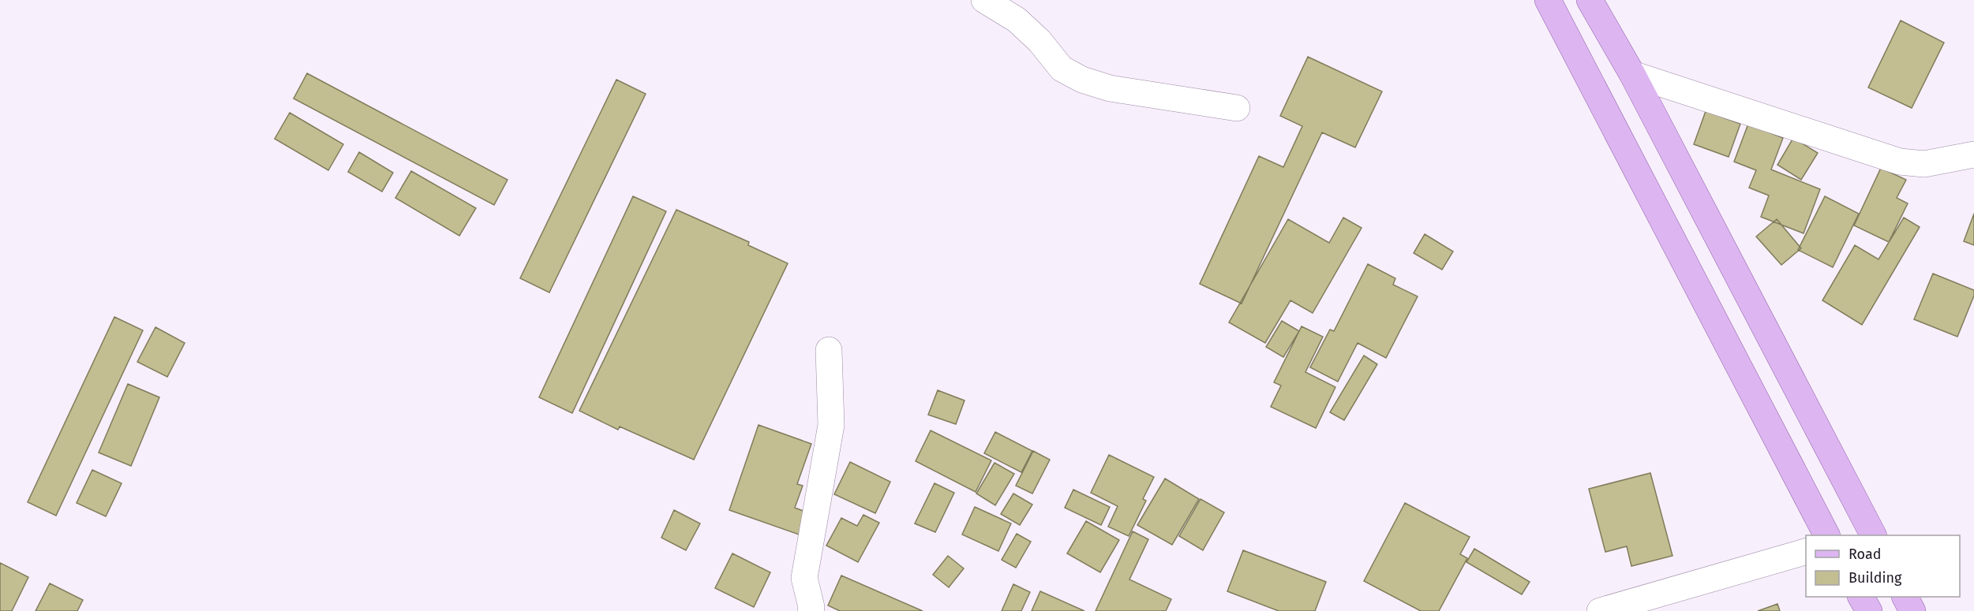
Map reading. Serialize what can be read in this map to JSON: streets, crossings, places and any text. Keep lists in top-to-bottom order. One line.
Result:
{"legend":["Road","Building"]}
